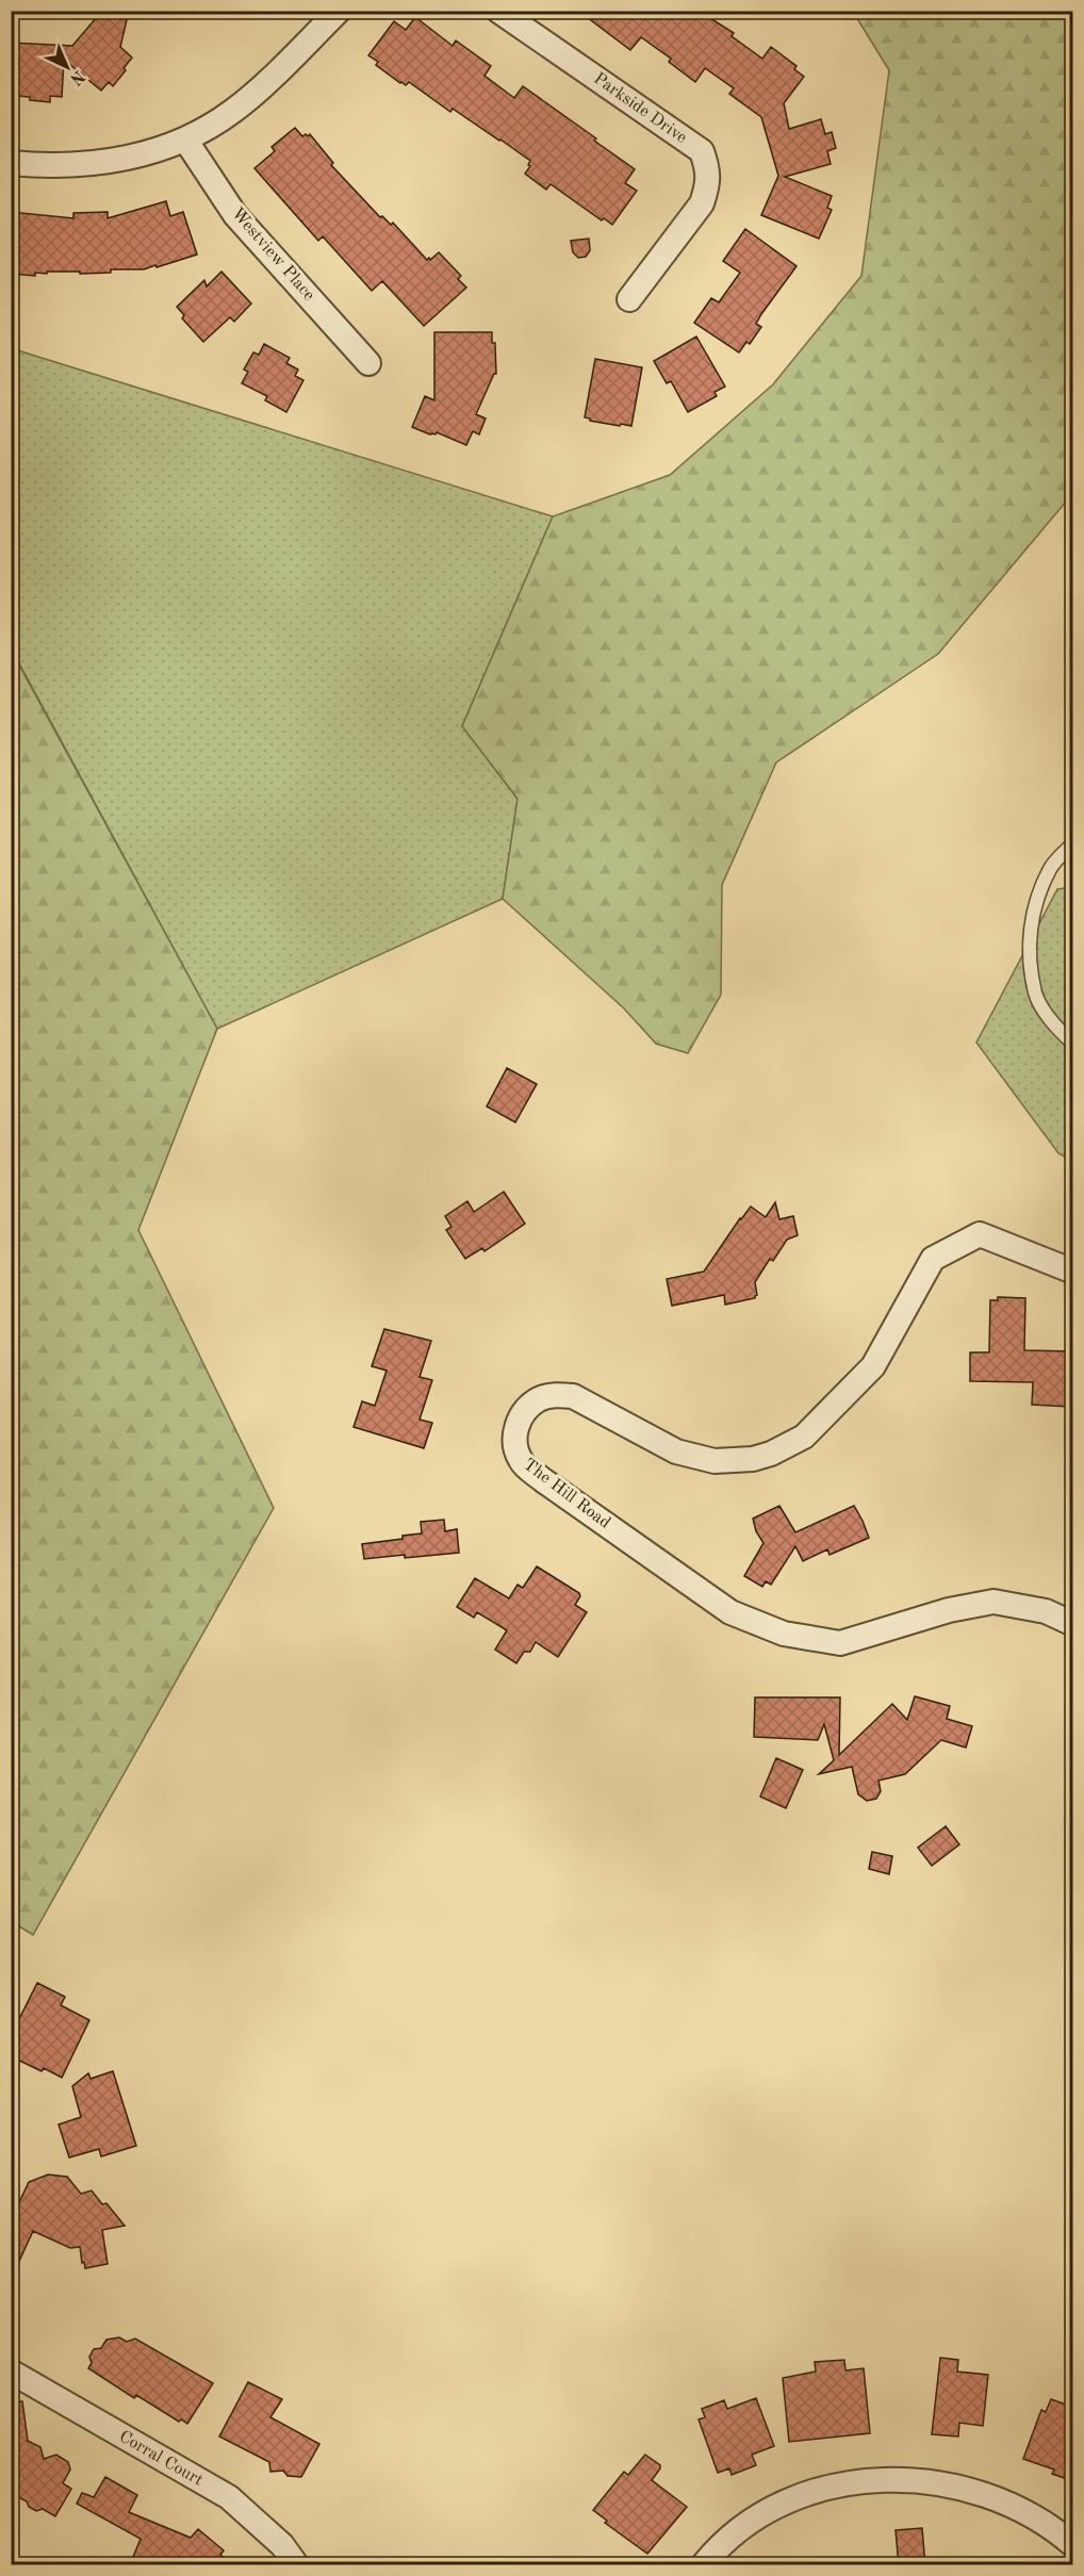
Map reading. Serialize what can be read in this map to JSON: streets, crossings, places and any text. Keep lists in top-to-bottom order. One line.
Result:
{"streets":{"street":["Parkside Drive","Westview Place","The Hill Road","Corral Court"]},"north":"bottom right"}
